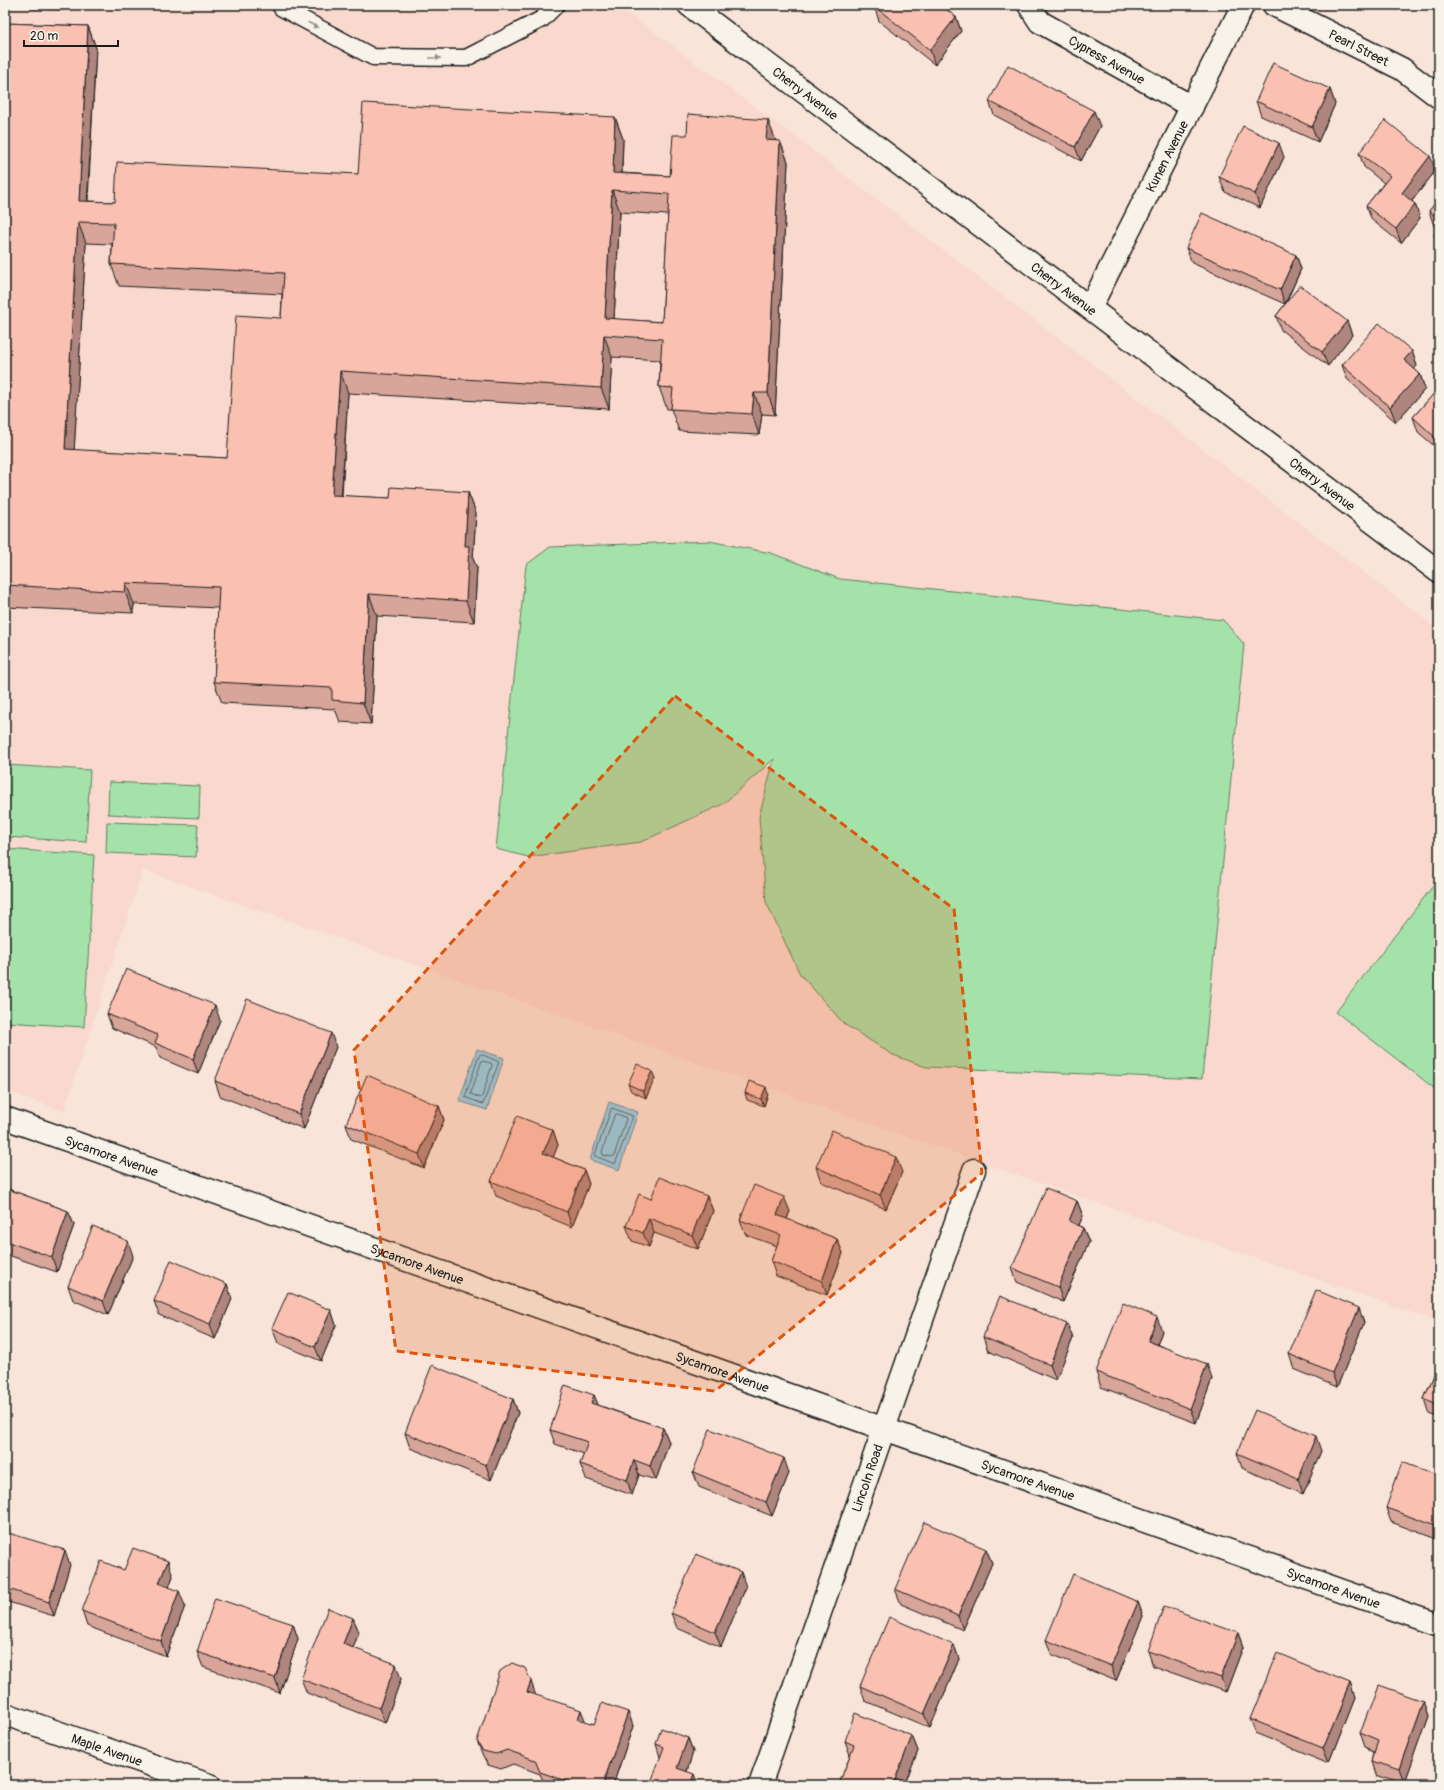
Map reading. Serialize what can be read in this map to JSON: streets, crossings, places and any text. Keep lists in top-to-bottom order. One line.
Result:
{"streets":{"street":["Pearl Street","Cypress Avenue","Cherry Avenue","Kunen Avenue","Sycamore Avenue","Lincoln Road","Maple Avenue"]},"crossings":[["Cypress Avenue","Kunen Avenue"],["Cherry Avenue","Kunen Avenue"],["Sycamore Avenue","Lincoln Road"]],"scale_bar":"20 m"}
